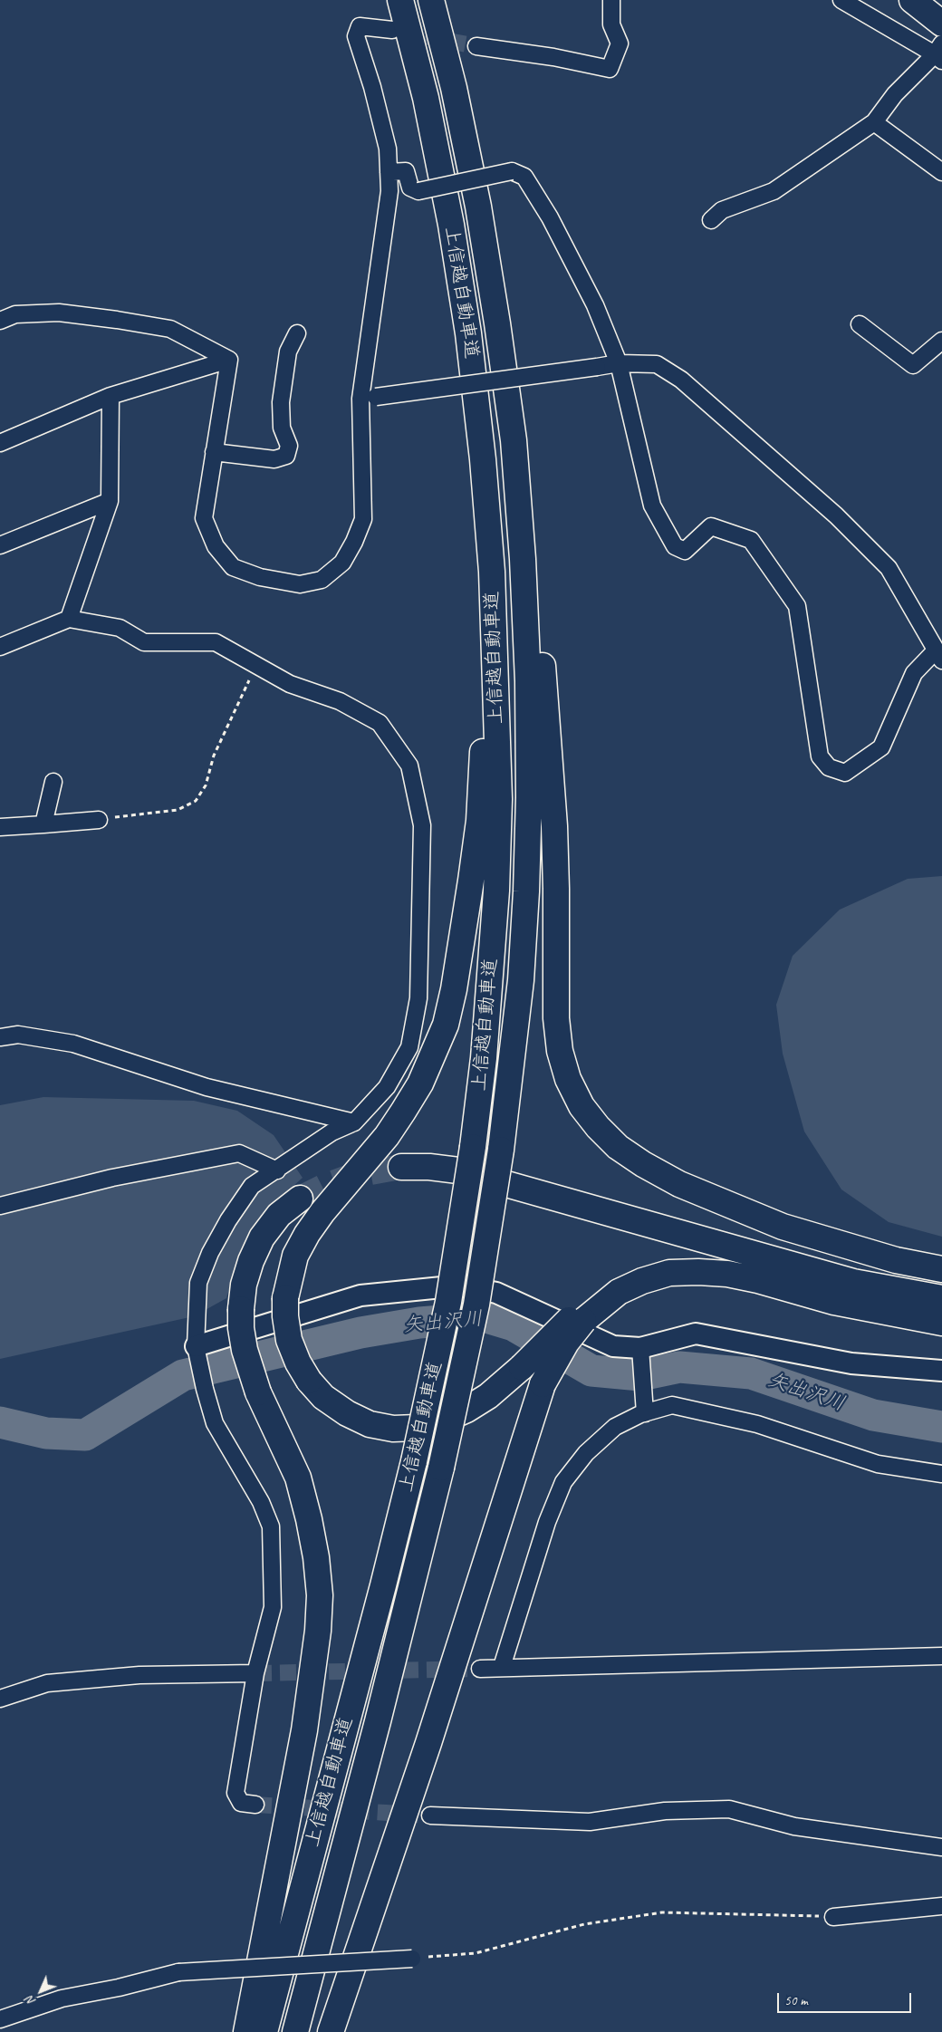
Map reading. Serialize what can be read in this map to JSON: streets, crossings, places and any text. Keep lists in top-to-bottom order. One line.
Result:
{"streets":{"highway":["上信越自動車道"]},"water":["矢出沢川"],"scale_bar":"50 m","north":"bottom left"}
